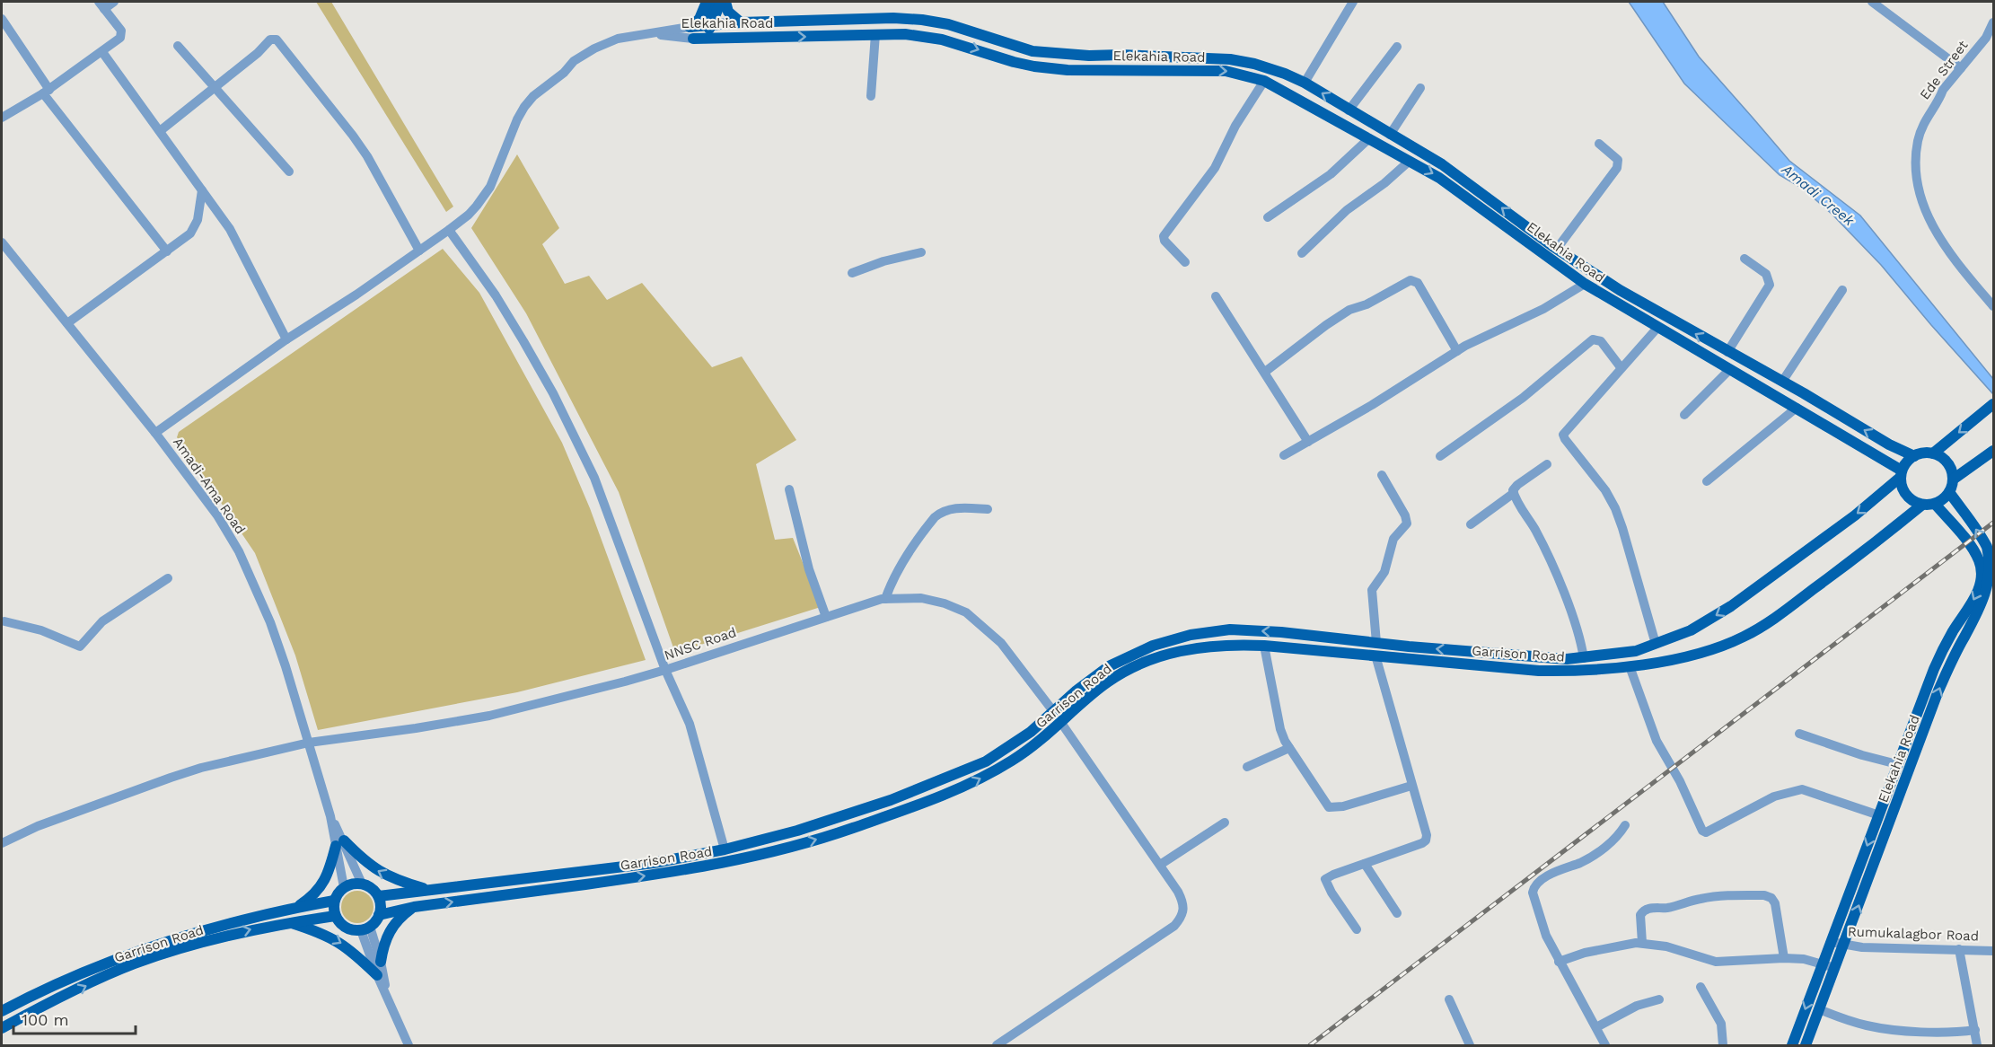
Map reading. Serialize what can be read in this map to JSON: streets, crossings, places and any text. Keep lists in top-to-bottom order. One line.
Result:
{"streets":{"main road":["Elekahia Road","Garrison Road"],"street":["Ede Street","Amadi-Ama Road","NNSC Road","Rumukalagbor Road"]},"crossings":[["Elekahia Road","Garrison Road"],["Elekahia Road","Rumukalagbor Road"],["Amadi-Ama Road","NNSC Road"],["Amadi-Ama Road","Garrison Road"],["NNSC Road","Garrison Road"]],"water":["Amadi Creek"],"scale_bar":"100 m"}
